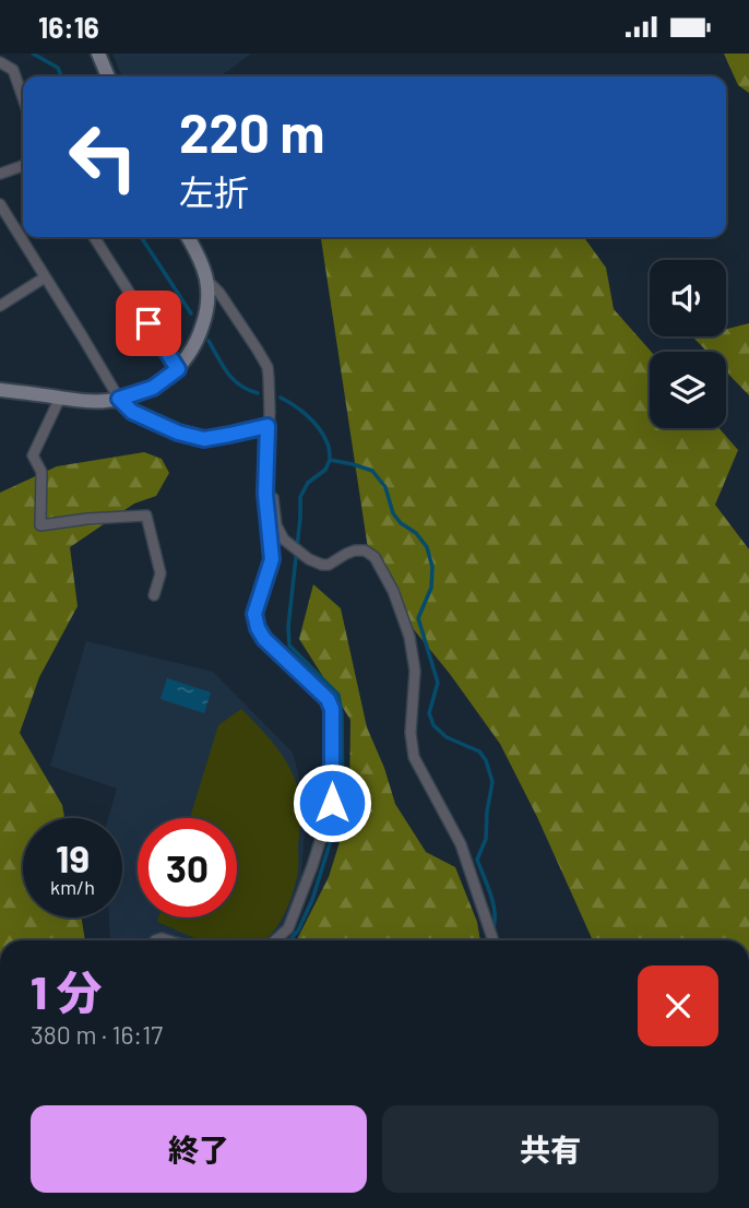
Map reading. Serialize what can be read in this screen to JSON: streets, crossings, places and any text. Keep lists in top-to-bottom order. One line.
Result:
{"page":{"status":"16:16","turn":["220 m","左折"],"speed":"19 km/h","limit":"30","heading":["1 分","380 m · 16:17"],"buttons":["終了","共有"]}}
